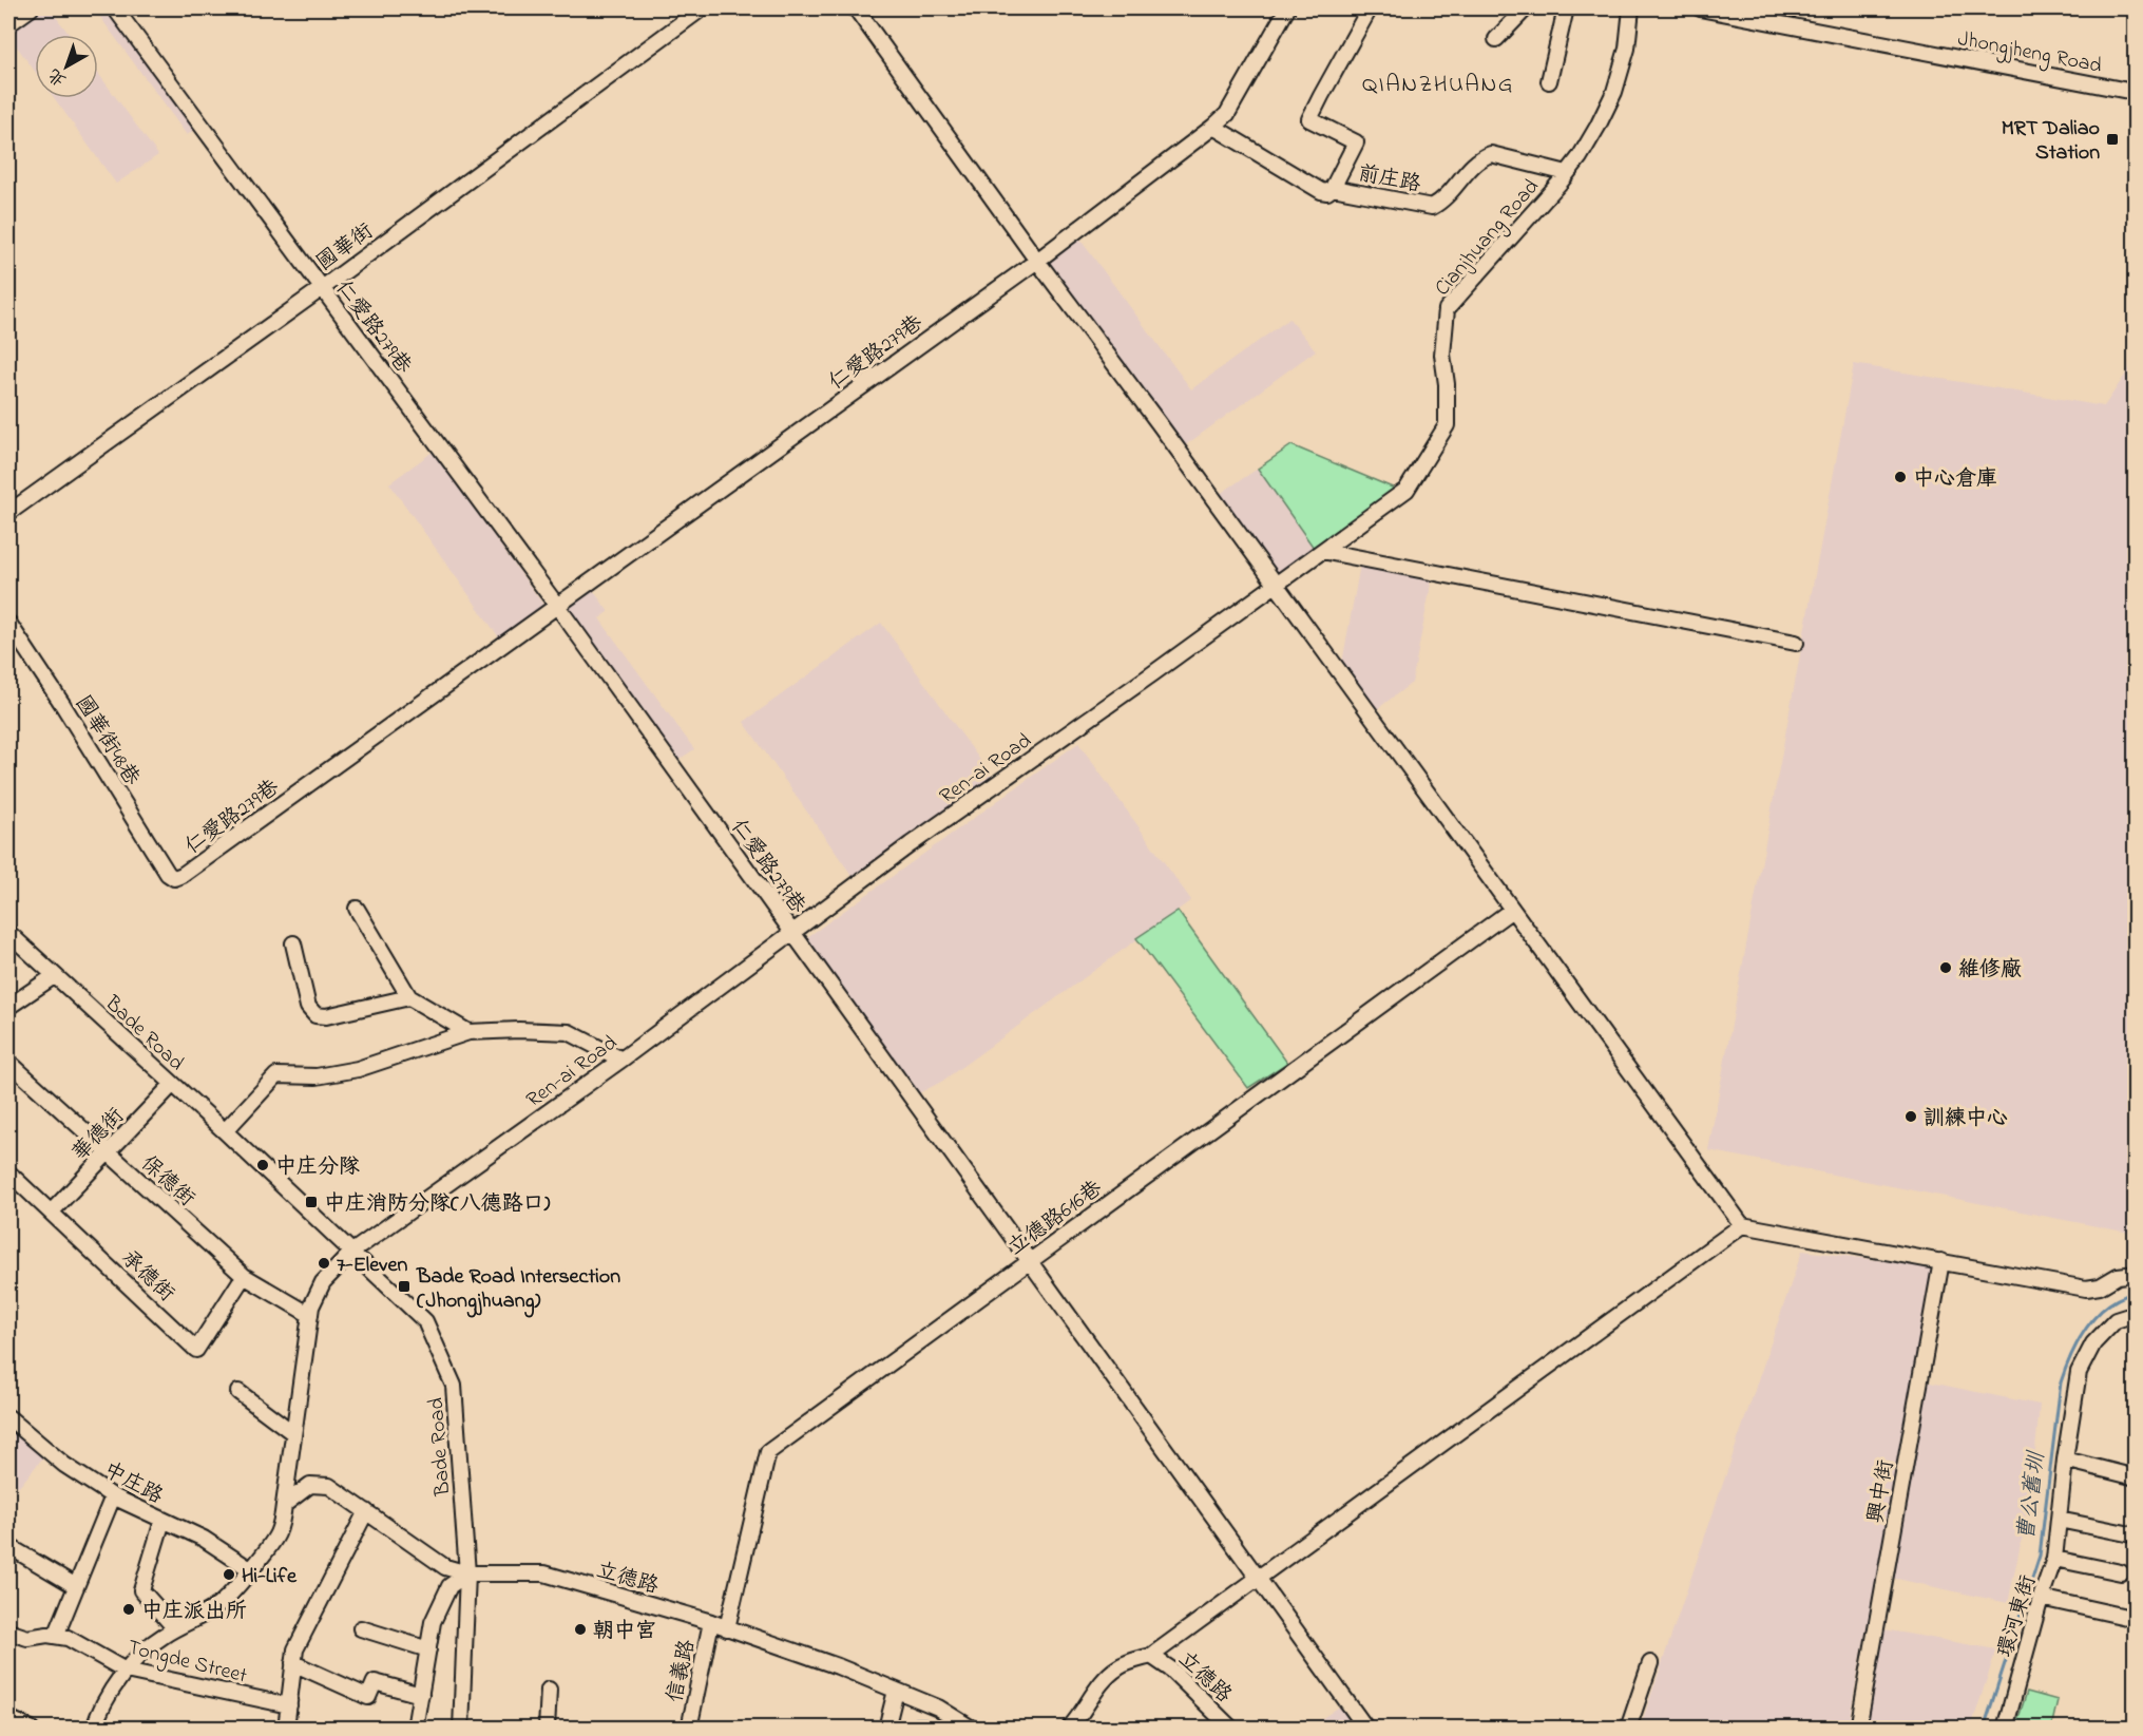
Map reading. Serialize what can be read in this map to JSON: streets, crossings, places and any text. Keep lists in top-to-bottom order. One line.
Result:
{"streets":{"street":["Jhongjheng Road","前庄路","Cianjhuang Road","國華街","仁愛路279巷","國華街48巷","Ren-ai Road","Bade Road","華德街","保德街","立德路616巷","承德街","中庄路","興中街","立德路","環河東街","Tongde Street","信義路"]},"crossings":[["前庄路","Cianjhuang Road"],["前庄路","仁愛路279巷"],["Cianjhuang Road","Ren-ai Road"],["國華街","仁愛路279巷"],["仁愛路279巷","國華街48巷"],["仁愛路279巷","Ren-ai Road"],["仁愛路279巷","立德路616巷"],["Ren-ai Road","Bade Road"],["Ren-ai Road","保德街"],["Ren-ai Road","中庄路"],["Ren-ai Road","立德路"],["Ren-ai Road","Tongde Street"],["Bade Road","華德街"],["Bade Road","立德路"],["華德街","保德街"],["華德街","承德街"],["保德街","承德街"],["立德路616巷","立德路"],["立德路","信義路"]],"districts":["QIANZHUANG"],"water":["曹公舊圳"],"places":{"transit":["MRT Daliao Station","中庄消防分隊(八德路口)","Bade Road Intersection (Jhongjhuang)"],"other":["中心倉庫","維修廠","訓練中心","中庄分隊","7-Eleven","Hi-Life","中庄派出所","朝中宮"]},"north":"bottom left"}
